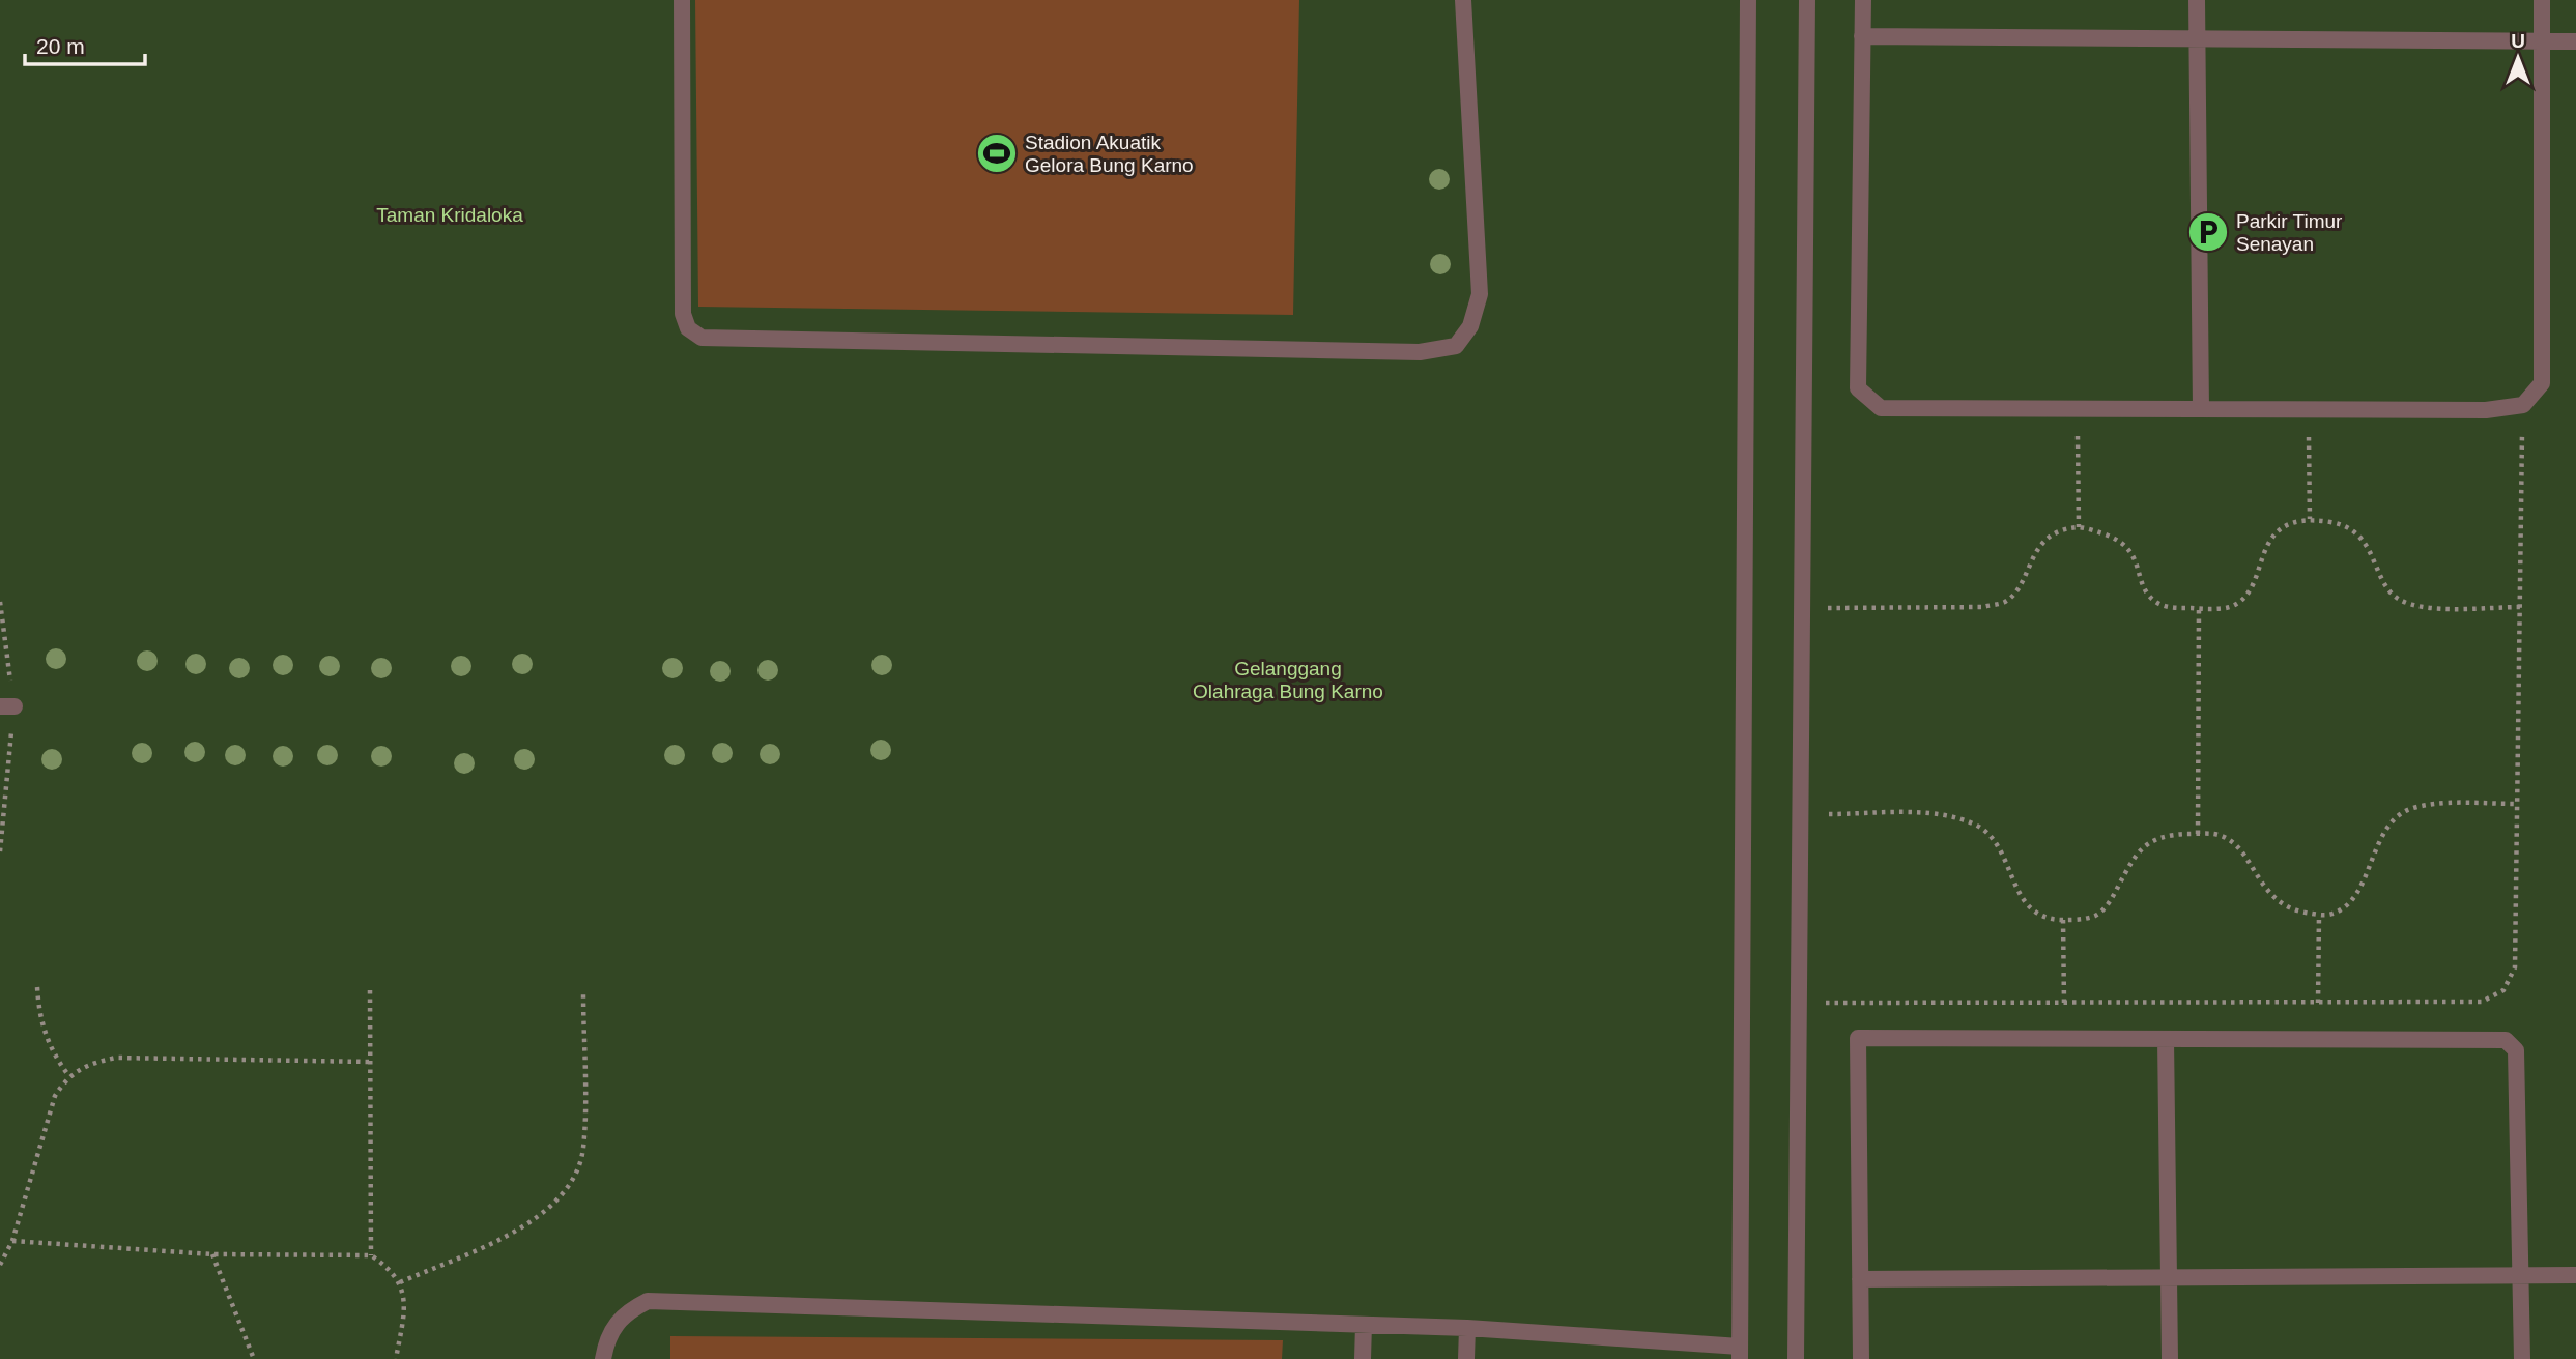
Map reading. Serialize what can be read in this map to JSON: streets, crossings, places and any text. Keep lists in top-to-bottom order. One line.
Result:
{"parks":["Taman Kridaloka","Gelanggang Olahraga Bung Karno"],"places":{"sports":["Stadion Akuatik Gelora Bung Karno"],"parking":["Parkir Timur Senayan"]},"scale_bar":"20 m","north":"top"}
